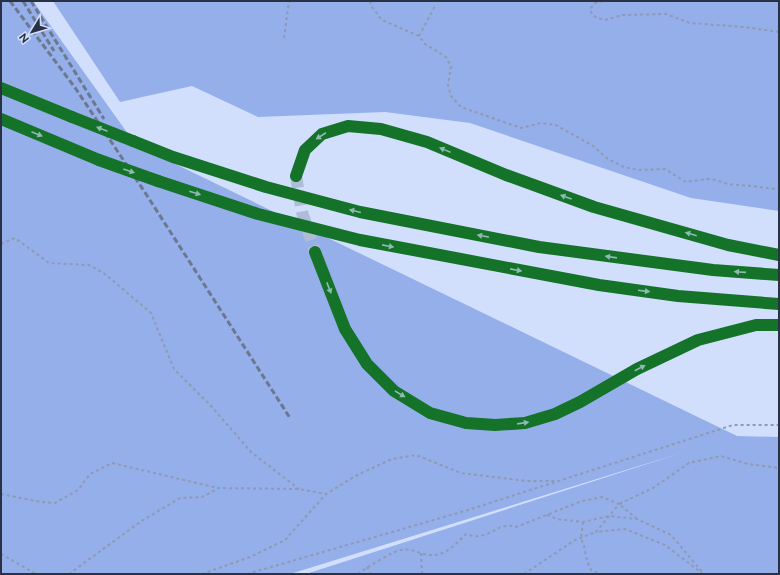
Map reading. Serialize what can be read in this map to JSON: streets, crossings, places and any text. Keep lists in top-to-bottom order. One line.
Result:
{"north":"bottom left"}
